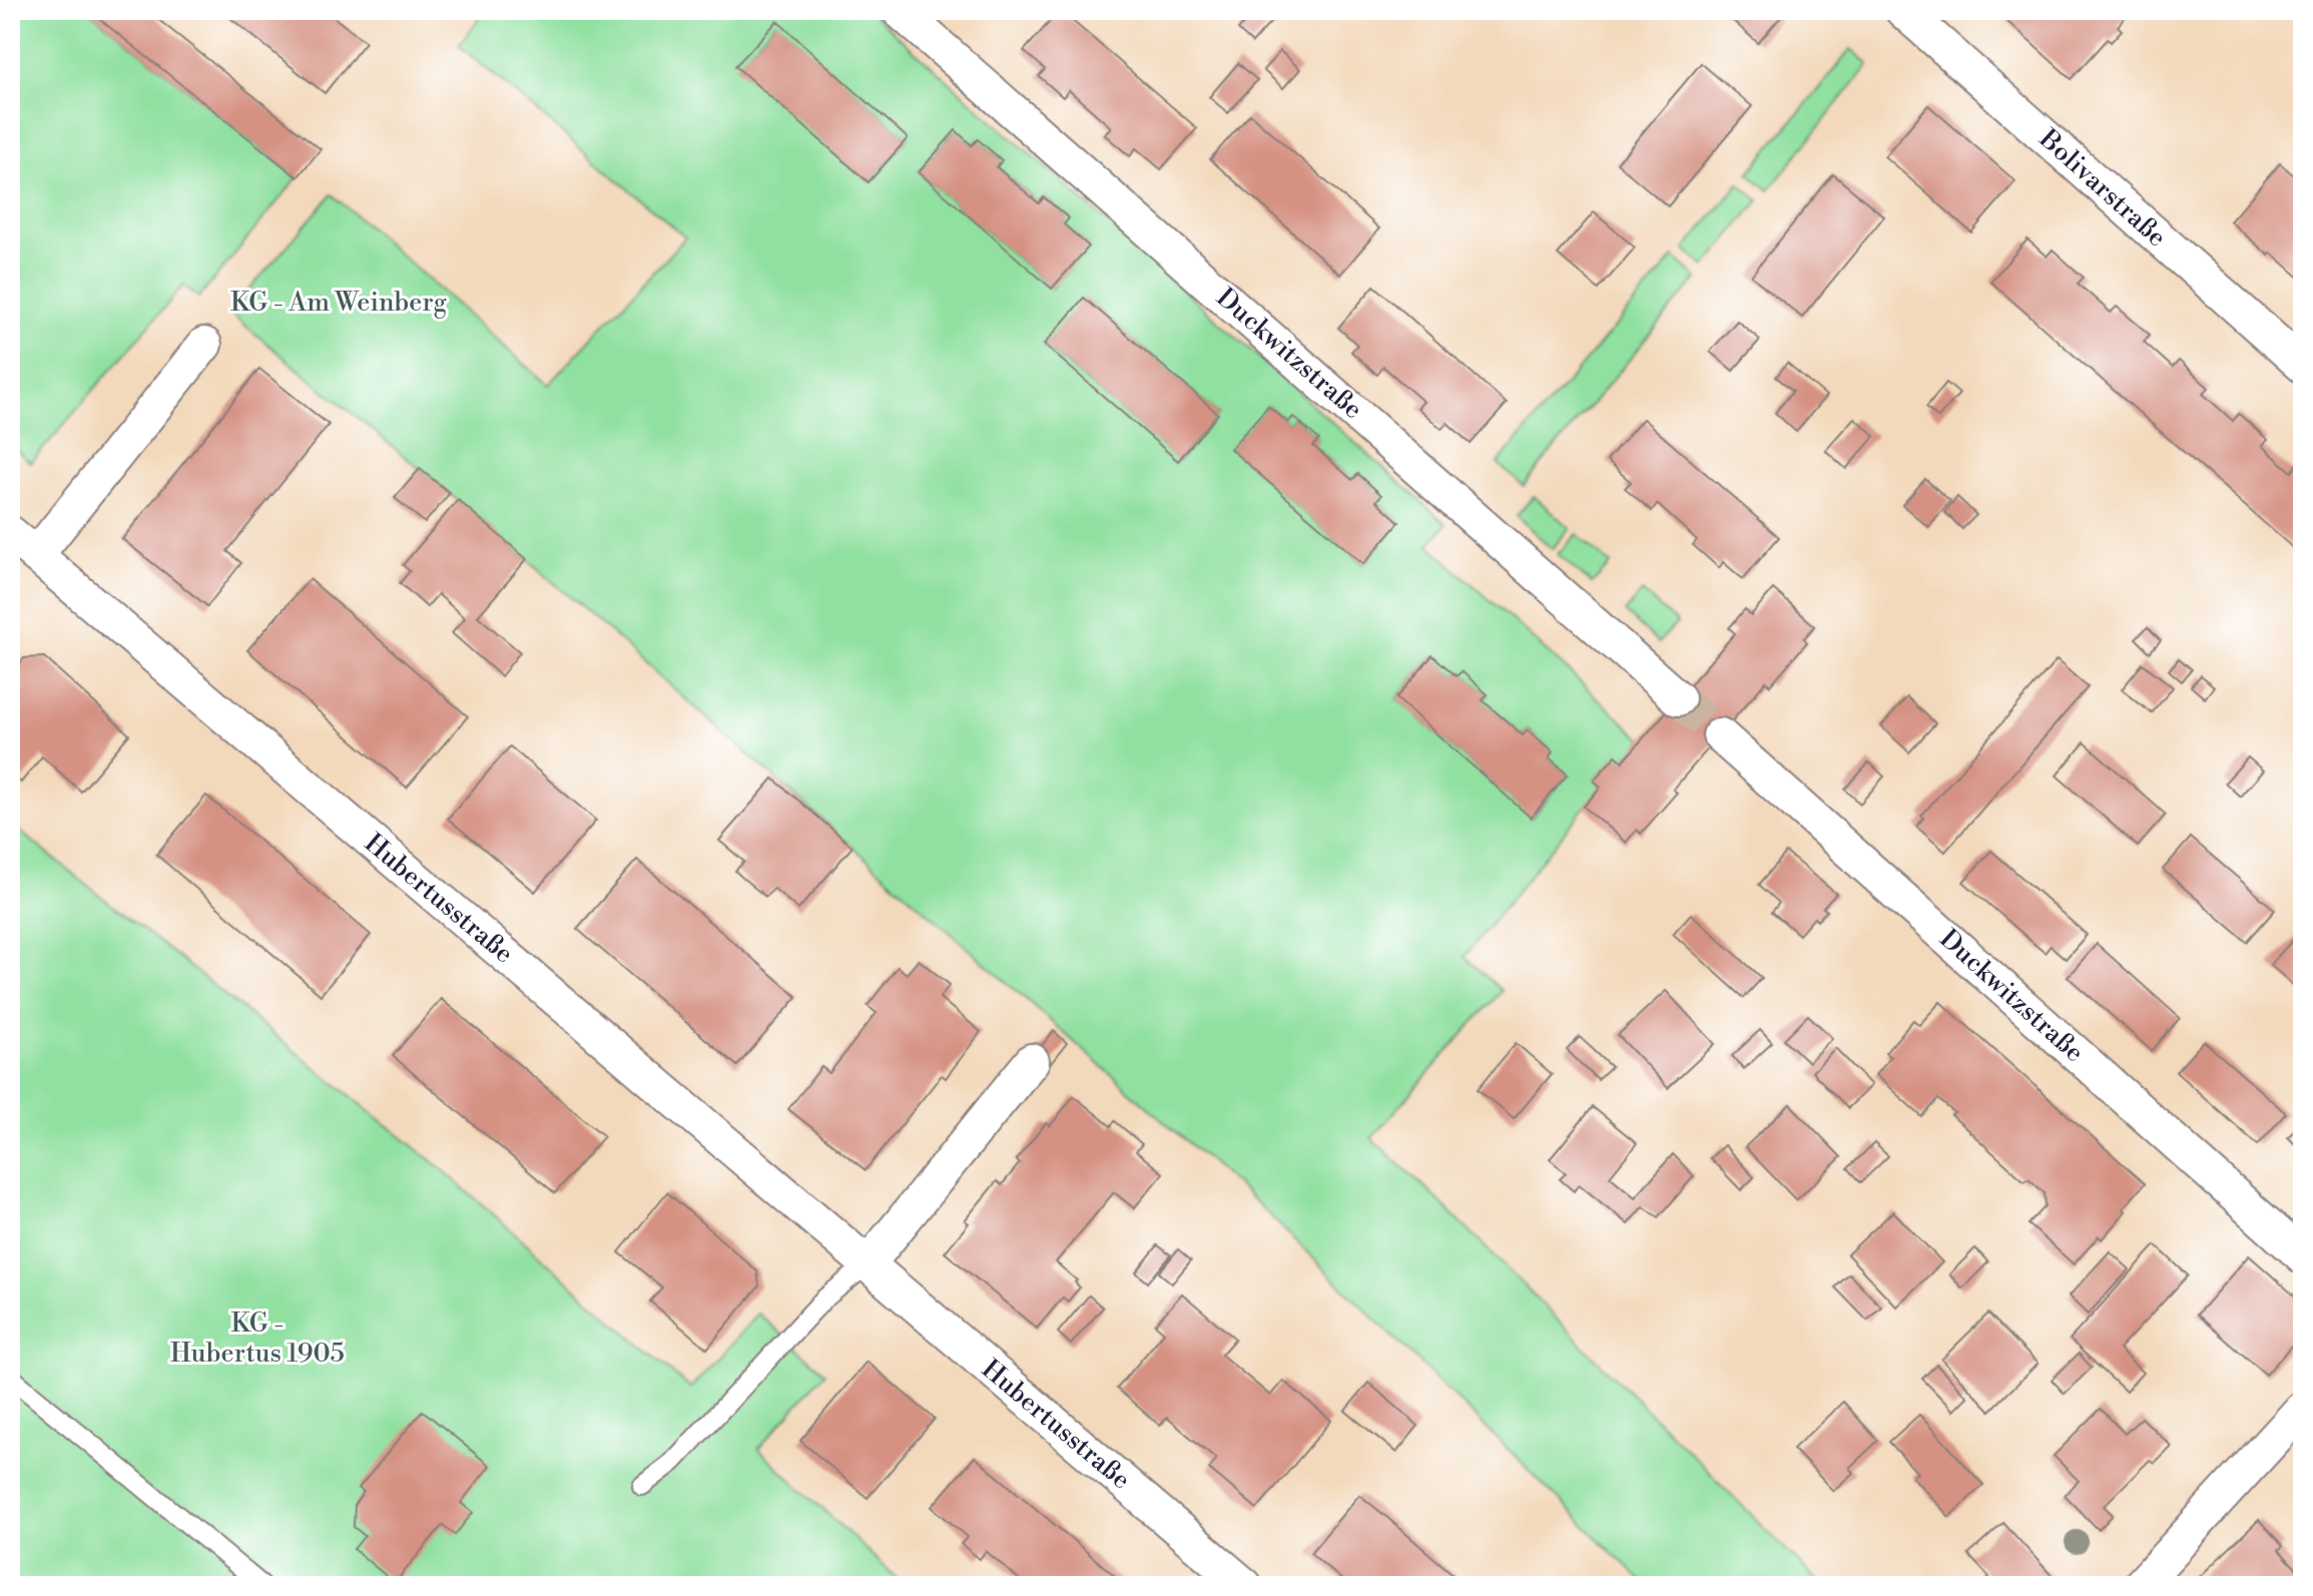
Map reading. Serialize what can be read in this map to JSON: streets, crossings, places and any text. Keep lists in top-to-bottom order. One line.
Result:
{"streets":{"street":["Bolivarstraße","Duckwitzstraße","Hubertusstraße"]},"parks":["KG - Am Weinberg","KG - Hubertus 1905"]}
